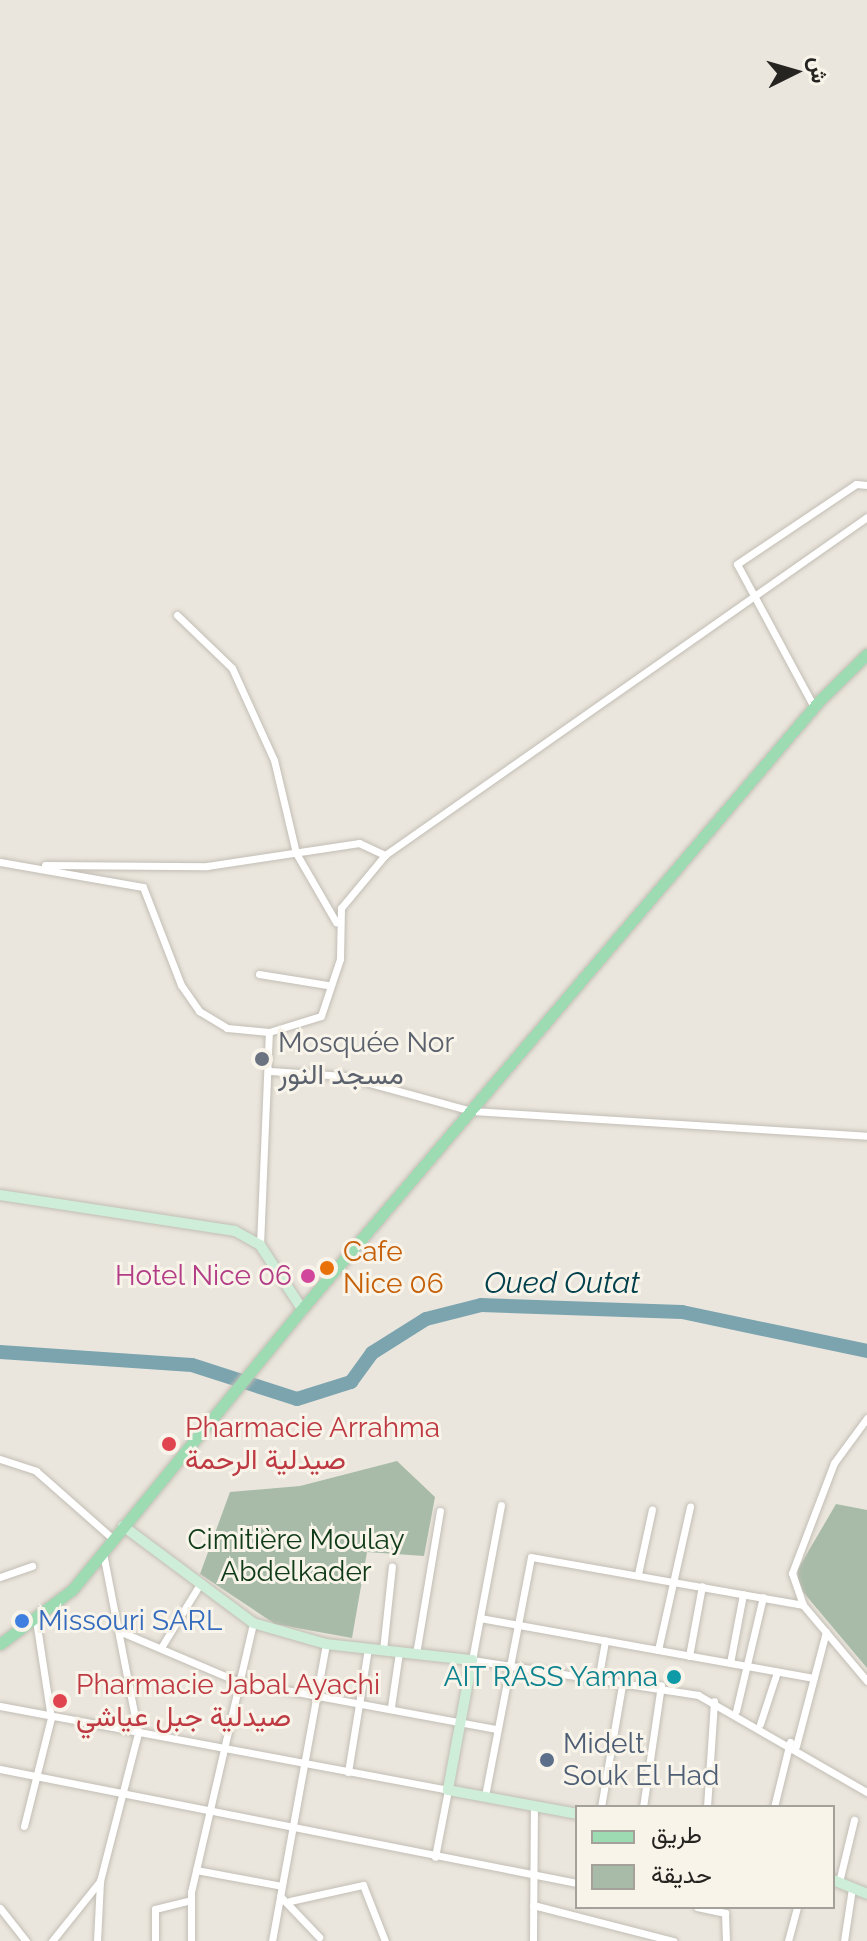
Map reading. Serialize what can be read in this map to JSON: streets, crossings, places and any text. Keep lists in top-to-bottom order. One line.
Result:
{"water":["Oued Outat"],"parks":["Cimitière Moulay Abdelkader"],"places":["Mosquée Nor مسجد النور","Cafe Nice 06","Hotel Nice 06","Pharmacie Arrahma صيدلية الرحمة","Missouri SARL","AIT RASS Yamna","Pharmacie Jabal Ayachi صيدلية جبل عياشي","Midelt Souk El Had"],"legend":["طريق","حديقة"],"north":"right"}
